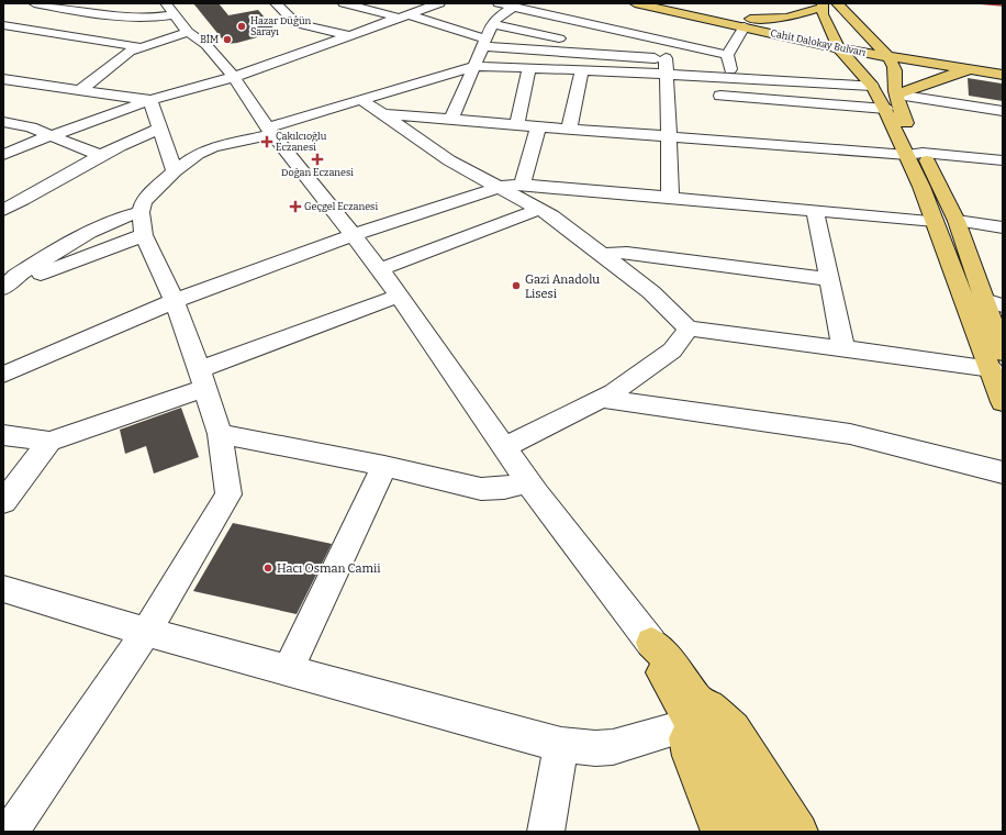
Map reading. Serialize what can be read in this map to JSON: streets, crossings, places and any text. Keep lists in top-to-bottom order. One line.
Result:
{"streets":{"main road":["Cahit Dalokay Bulvarı"]},"places":{"other":["Hazar Düğün Sarayı","BİM","Gazi Anadolu Lisesi","Hacı Osman Camii"],"health":["Çakılcıoğlu Eczanesi","Doğan Eczanesi","Geçgel Eczanesi"]}}
